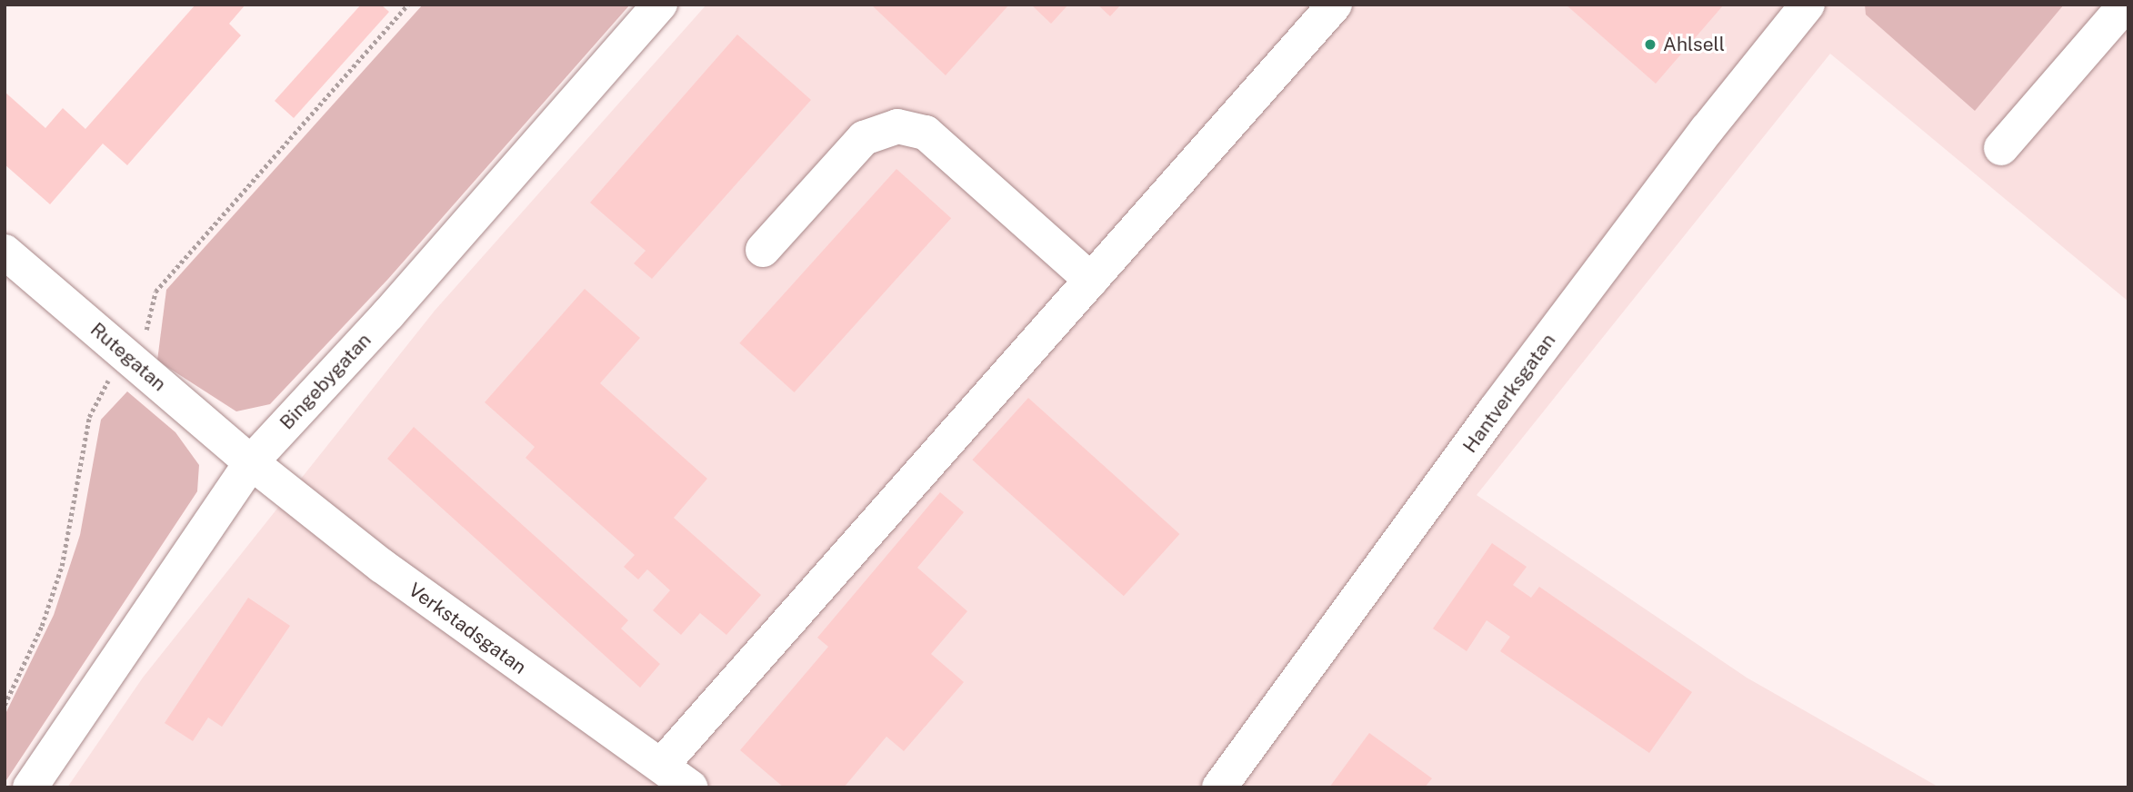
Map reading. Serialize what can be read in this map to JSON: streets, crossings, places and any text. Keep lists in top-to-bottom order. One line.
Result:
{"streets":{"street":["Rutegatan","Bingebygatan","Hantverksgatan","Verkstadsgatan"]},"crossings":[["Rutegatan","Bingebygatan"],["Rutegatan","Verkstadsgatan"],["Bingebygatan","Verkstadsgatan"]],"places":["Ahlsell"]}
